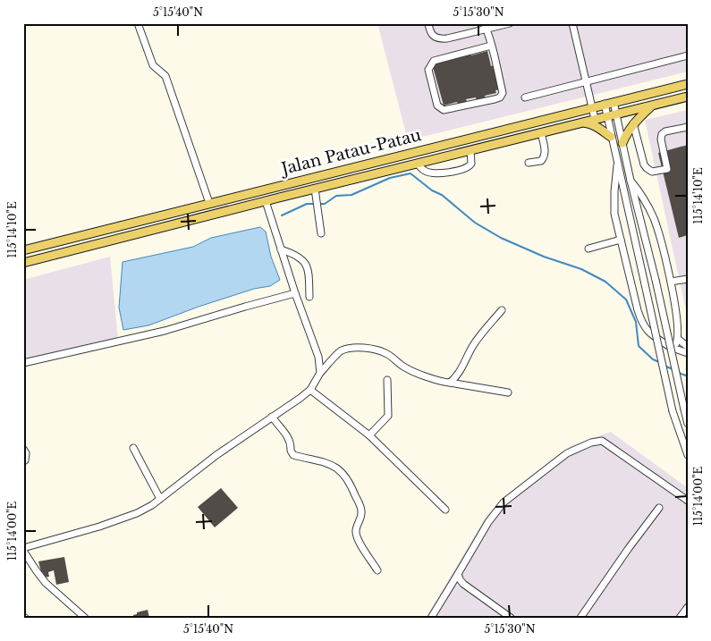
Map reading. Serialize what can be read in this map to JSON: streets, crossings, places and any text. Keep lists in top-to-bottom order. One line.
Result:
{"streets":{"main road":["Jalan Patau-Patau"]},"coordinates":["5°15'40\"N","5°15'30\"N","115°14'10\"E","115°14'00\"E"]}
